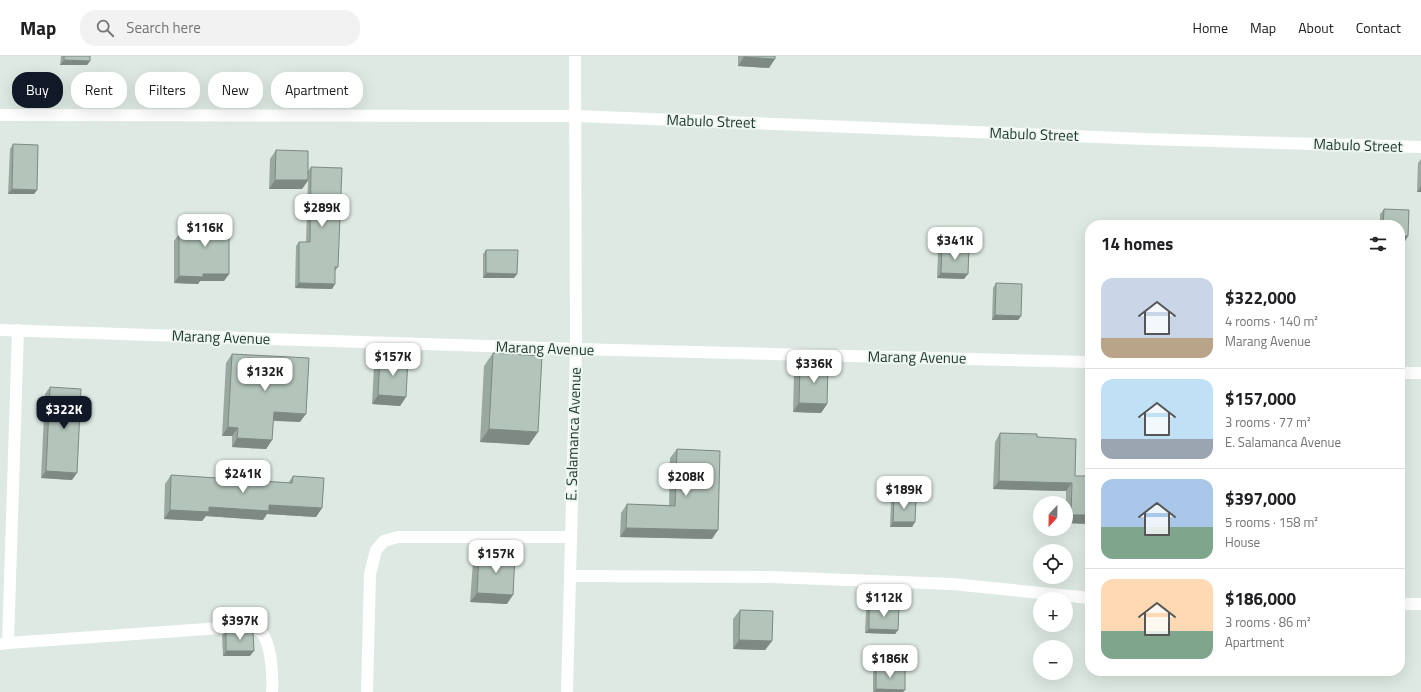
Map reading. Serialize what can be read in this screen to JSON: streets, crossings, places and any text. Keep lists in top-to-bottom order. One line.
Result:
{"streets":{"street":["Mabulo Street","Marang Avenue","E. Salamanca Avenue"]},"crossings":[["Mabulo Street","E. Salamanca Avenue"],["Marang Avenue","E. Salamanca Avenue"]],"north":"bottom","page":{"header":"Map","search":"Search here","nav":["Home","Map","About","Contact"],"chip":["Buy","Rent","Filters","New","Apartment"],"price":["$289K","$116K","$341K","$157K","$336K","$132K","$322K","$241K","$208K","$189K","$157K","$112K","$397K","$186K"],"heading":"14 homes","list":[{"name":"$322,000","note":"4 rooms · 140 m² · Marang Avenue"},{"name":"$157,000","note":"3 rooms · 77 m² · E. Salamanca Avenue"},{"name":"$397,000","note":"5 rooms · 158 m² · House"},{"name":"$186,000","note":"3 rooms · 86 m² · Apartment"}],"map_buttons":["+","−"]}}
